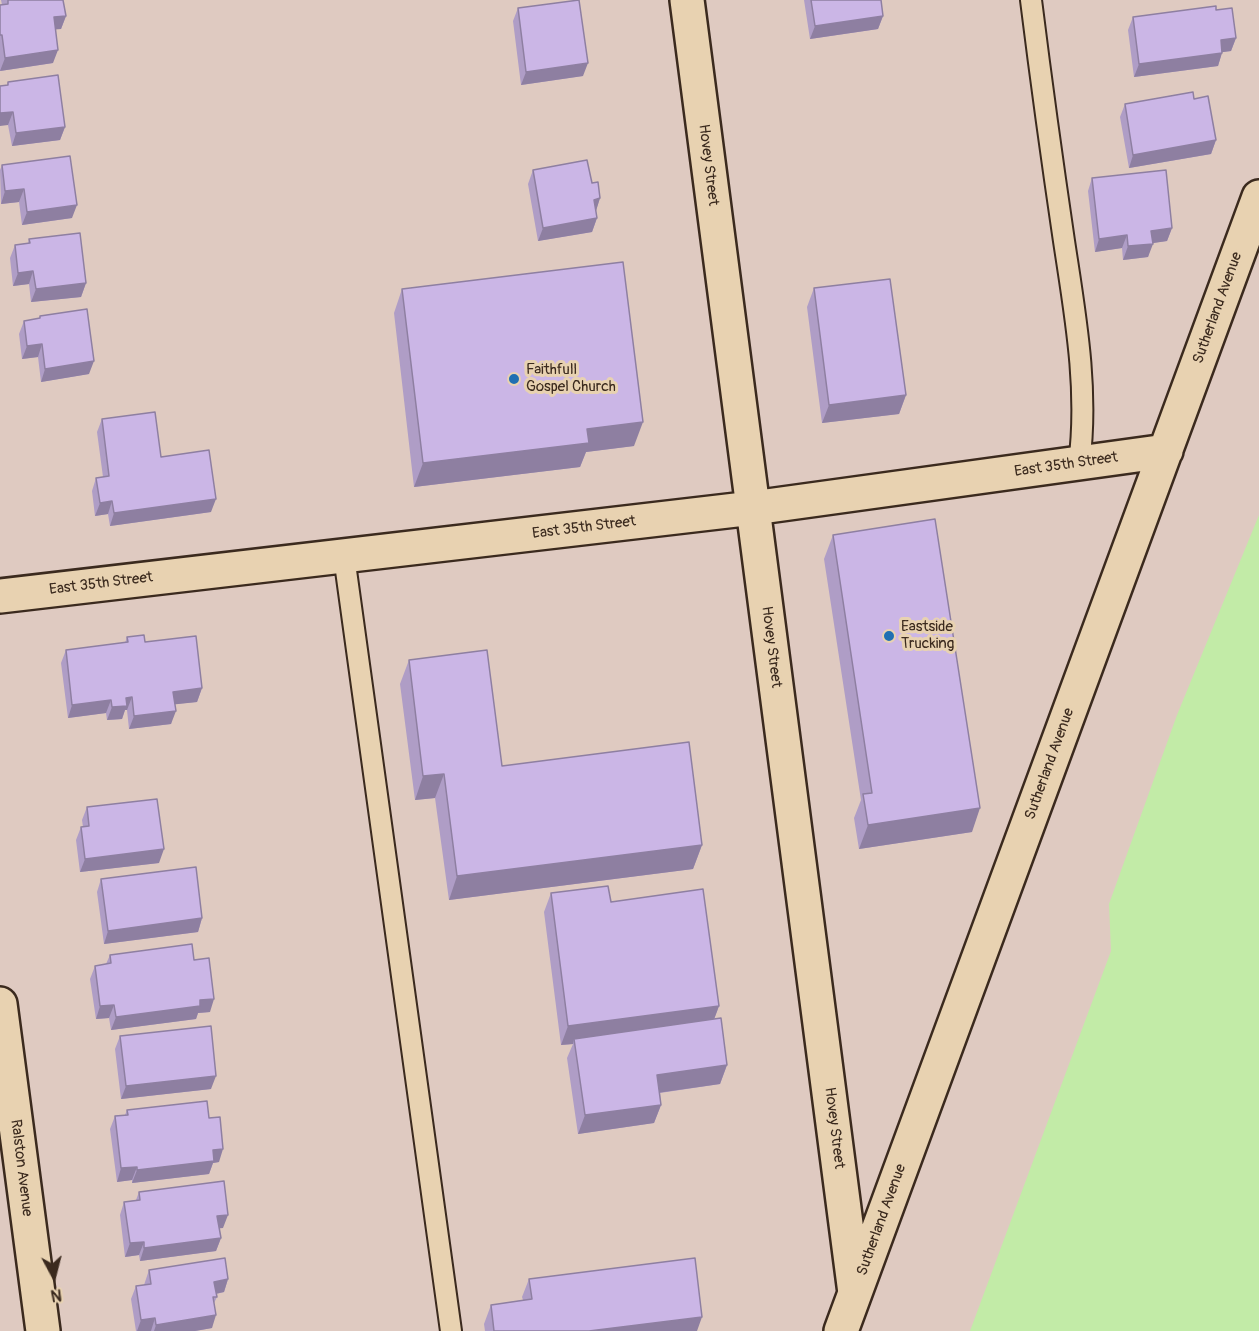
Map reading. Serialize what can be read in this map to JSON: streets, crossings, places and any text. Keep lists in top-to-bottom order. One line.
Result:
{"streets":{"street":["Hovey Street","Sutherland Avenue","East 35th Street","Ralston Avenue"]},"crossings":[["Hovey Street","Sutherland Avenue"],["Hovey Street","East 35th Street"],["Sutherland Avenue","East 35th Street"]],"places":["Faithfull Gospel Church","Eastside Trucking"],"north":"bottom"}
